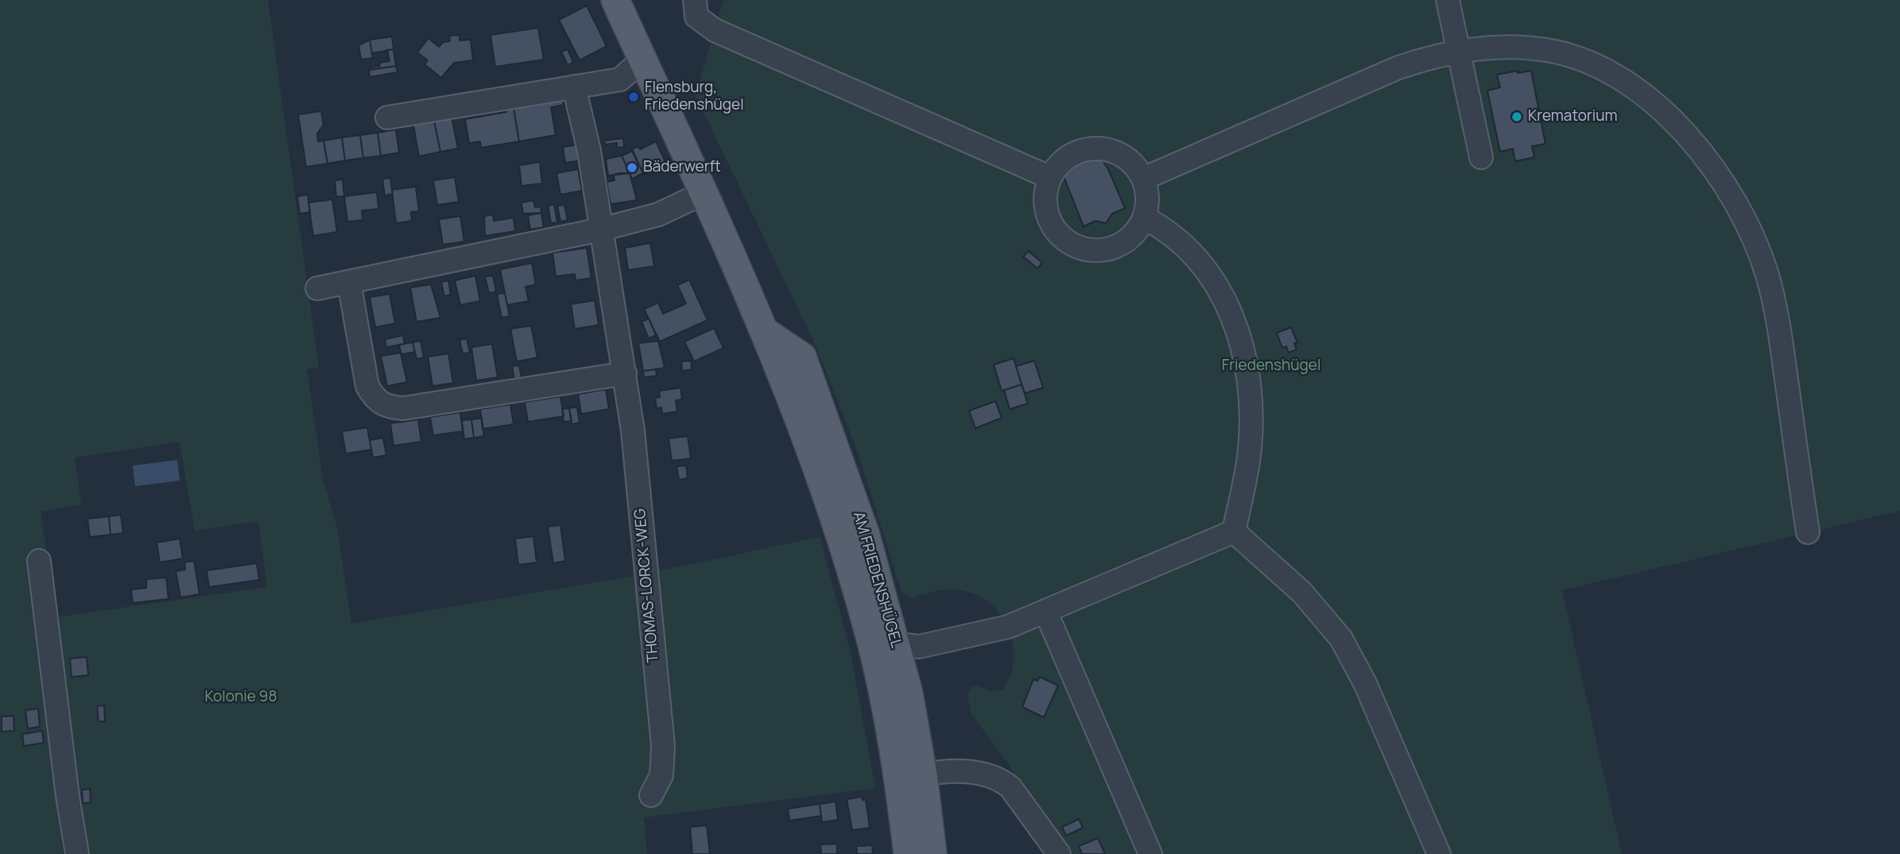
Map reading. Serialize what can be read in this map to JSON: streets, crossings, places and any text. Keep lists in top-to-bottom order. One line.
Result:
{"streets":{"main road":["AM FRIEDENSHÜGEL"],"street":["THOMAS-LORCK-WEG"]},"parks":["Friedenshügel","Kolonie 98"],"places":["Flensburg, Friedenshügel","Krematorium","Bäderwerft"]}
